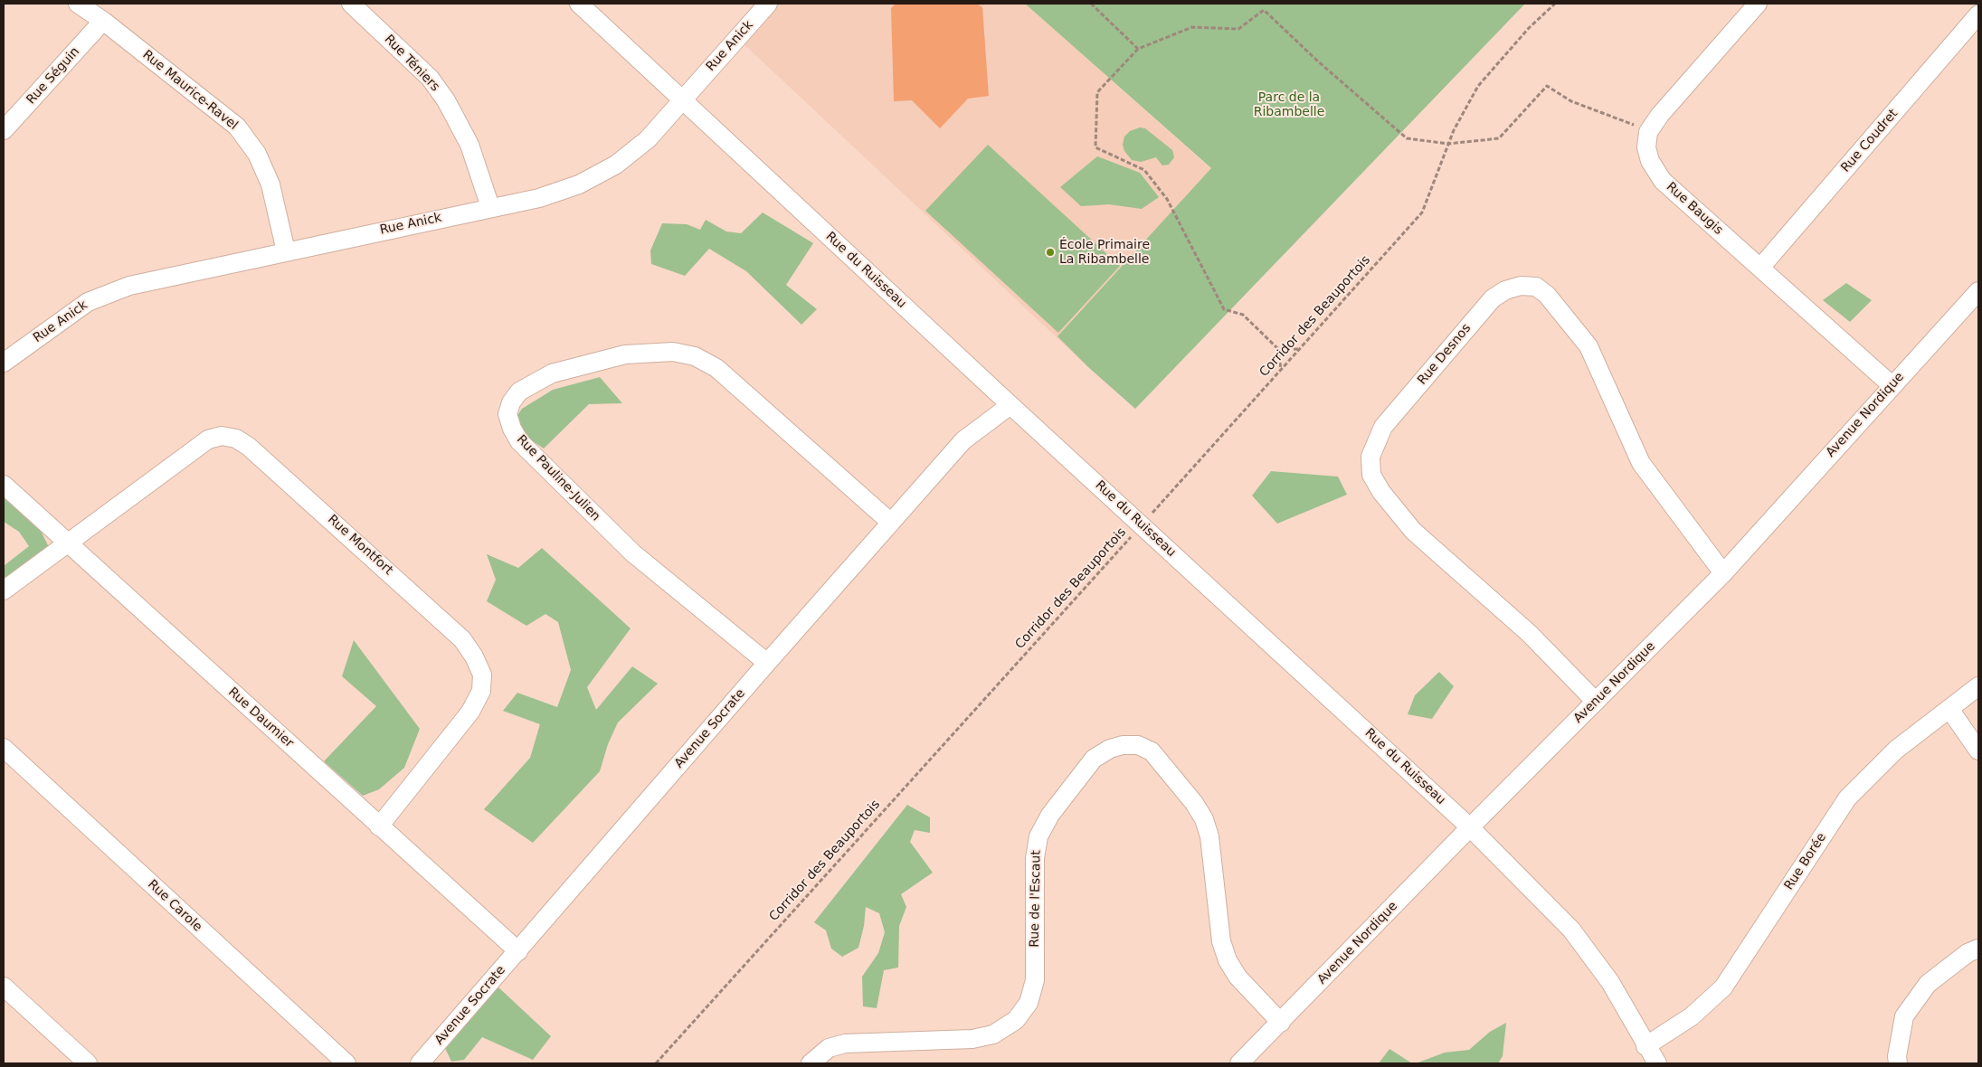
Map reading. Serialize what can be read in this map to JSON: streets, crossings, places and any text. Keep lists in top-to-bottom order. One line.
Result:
{"streets":{"street":["Rue Anick","Rue Téniers","Rue Séguin","Rue Maurice-Ravel","Rue Coudret","Rue Baugis","Rue du Ruisseau","Rue Desnos","Avenue Nordique","Rue Pauline-Julien","Rue Montfort","Rue Daumier","Avenue Socrate","Rue Borée","Rue de l'Escaut","Rue Carole"],"path":["Corridor des Beauportois"]},"crossings":[["Rue Anick","Rue Téniers"],["Rue Anick","Rue Maurice-Ravel"],["Rue Anick","Rue du Ruisseau"],["Rue Séguin","Rue Maurice-Ravel"],["Rue Coudret","Rue Baugis"],["Rue Baugis","Avenue Nordique"],["Rue du Ruisseau","Corridor des Beauportois"],["Rue du Ruisseau","Avenue Nordique"],["Rue du Ruisseau","Avenue Socrate"],["Rue du Ruisseau","Rue Borée"],["Rue Desnos","Avenue Nordique"],["Avenue Nordique","Rue de l'Escaut"],["Rue Pauline-Julien","Avenue Socrate"],["Rue Montfort","Rue Daumier"],["Rue Daumier","Avenue Socrate"]],"parks":["Parc de la Ribambelle"],"places":["École Primaire La Ribambelle"]}
